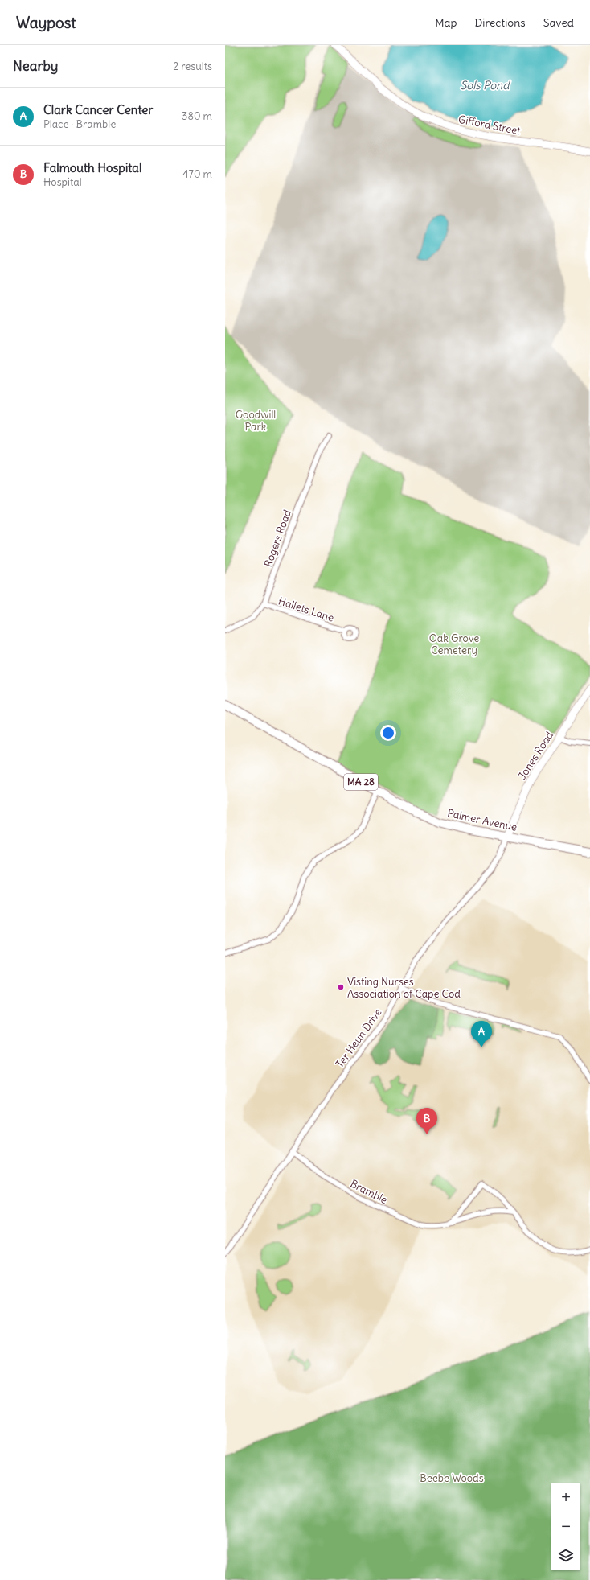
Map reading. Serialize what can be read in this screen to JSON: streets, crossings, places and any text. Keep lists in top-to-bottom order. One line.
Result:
{"streets":{"highway":["MA 28","Palmer Avenue"],"main road":["Gifford Street","Jones Road"],"street":["Rogers Road","Hallets Lane","Ter Heun Drive","Bramble"]},"crossings":[["Rogers Road","Hallets Lane"],["Jones Road","Palmer Avenue"],["Jones Road","Ter Heun Drive"],["Palmer Avenue","Ter Heun Drive"],["Ter Heun Drive","Bramble"]],"water":["Sols Pond"],"parks":["Goodwill Park","Oak Grove Cemetery","Beebe Woods"],"places":["Visting Nurses Association of Cape Cod"],"page":{"header":"Waypost","nav":["Map","Directions","Saved"],"heading":["Nearby","2 results"],"list":[{"mark":"A","name":"Clark Cancer Center","note":"Place · Bramble","value":"380 m"},{"mark":"B","name":"Falmouth Hospital","note":"Hospital","value":"470 m"}],"pins":["A","B"],"map_buttons":["+","−"]}}
